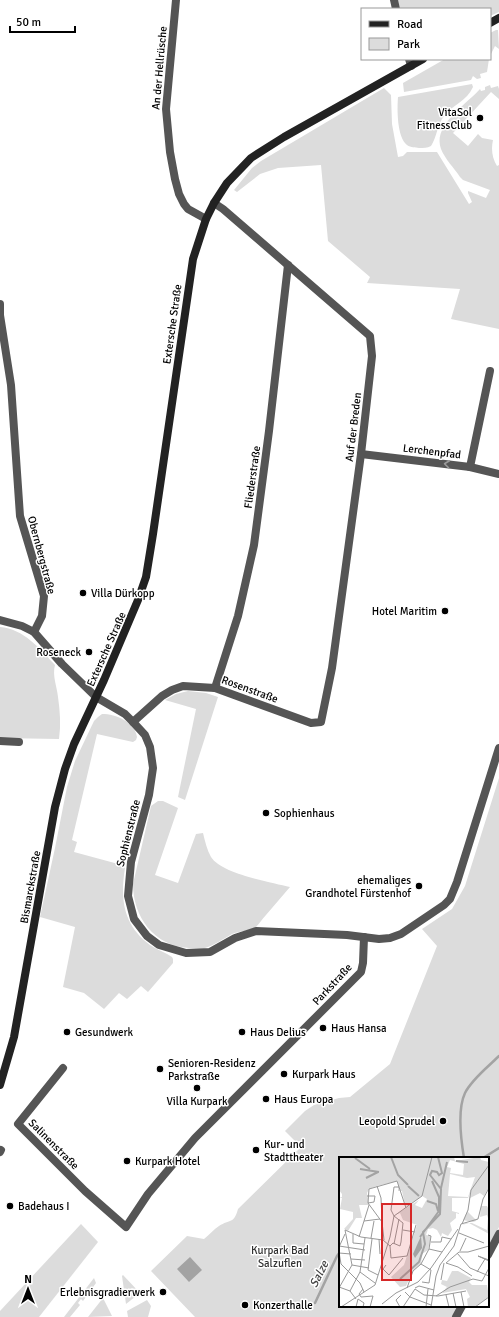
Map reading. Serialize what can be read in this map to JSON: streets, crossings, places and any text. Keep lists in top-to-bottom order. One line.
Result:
{"streets":{"main road":["Extersche Straße","Bismarckstraße"],"street":["An der Hellrüsche","Auf der Breden","Lerchenpfad","Fliederstraße","Obernbergstraße","Rosenstraße","Sophienstraße","Parkstraße","Salinenstraße"]},"crossings":[["An der Hellrüsche","Extersche Straße"],["Extersche Straße","Auf der Breden"],["Extersche Straße","Sophienstraße"],["Extersche Straße","Bismarckstraße"],["Auf der Breden","Lerchenpfad"],["Auf der Breden","Fliederstraße"],["Auf der Breden","Rosenstraße"],["Fliederstraße","Rosenstraße"],["Obernbergstraße","Sophienstraße"],["Rosenstraße","Sophienstraße"],["Sophienstraße","Bismarckstraße"],["Sophienstraße","Parkstraße"],["Parkstraße","Salinenstraße"]],"one_way":["Lerchenpfad"],"water":["Salze"],"parks":["Kurpark Bad Salzuflen"],"places":["VitaSol FitnessClub","Villa Dürkopp","Hotel Maritim","Roseneck","Sophienhaus","ehemaliges Grandhotel Fürstenhof","Haus Hansa","Gesundwerk","Haus Delius","Senioren-Residenz Parkstraße","Kurpark Haus","Villa Kurpark","Haus Europa","Leopold Sprudel","Kur- und Stadttheater","Kurpark Hotel","Badehaus I","Erlebnisgradierwerk","Konzerthalle"],"legend":["Road","Park"],"scale_bar":"50 m","north":"top"}
